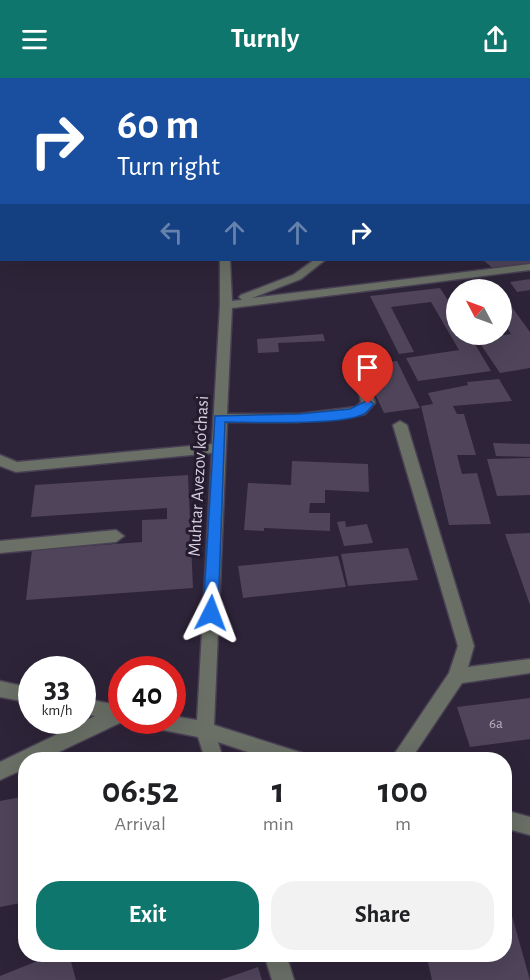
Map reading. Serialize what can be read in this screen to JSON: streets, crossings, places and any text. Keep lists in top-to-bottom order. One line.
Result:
{"streets":{"street":["Muhtar Avezov ko'chasi"]},"house_numbers":["6а"],"north":"top left","page":{"header":"Turnly","turn":["60 m","Turn right"],"speed":"33 km/h","limit":"40","eta":["06:52","Arrival","1","min","100","m"],"buttons":["Exit","Share"]}}
